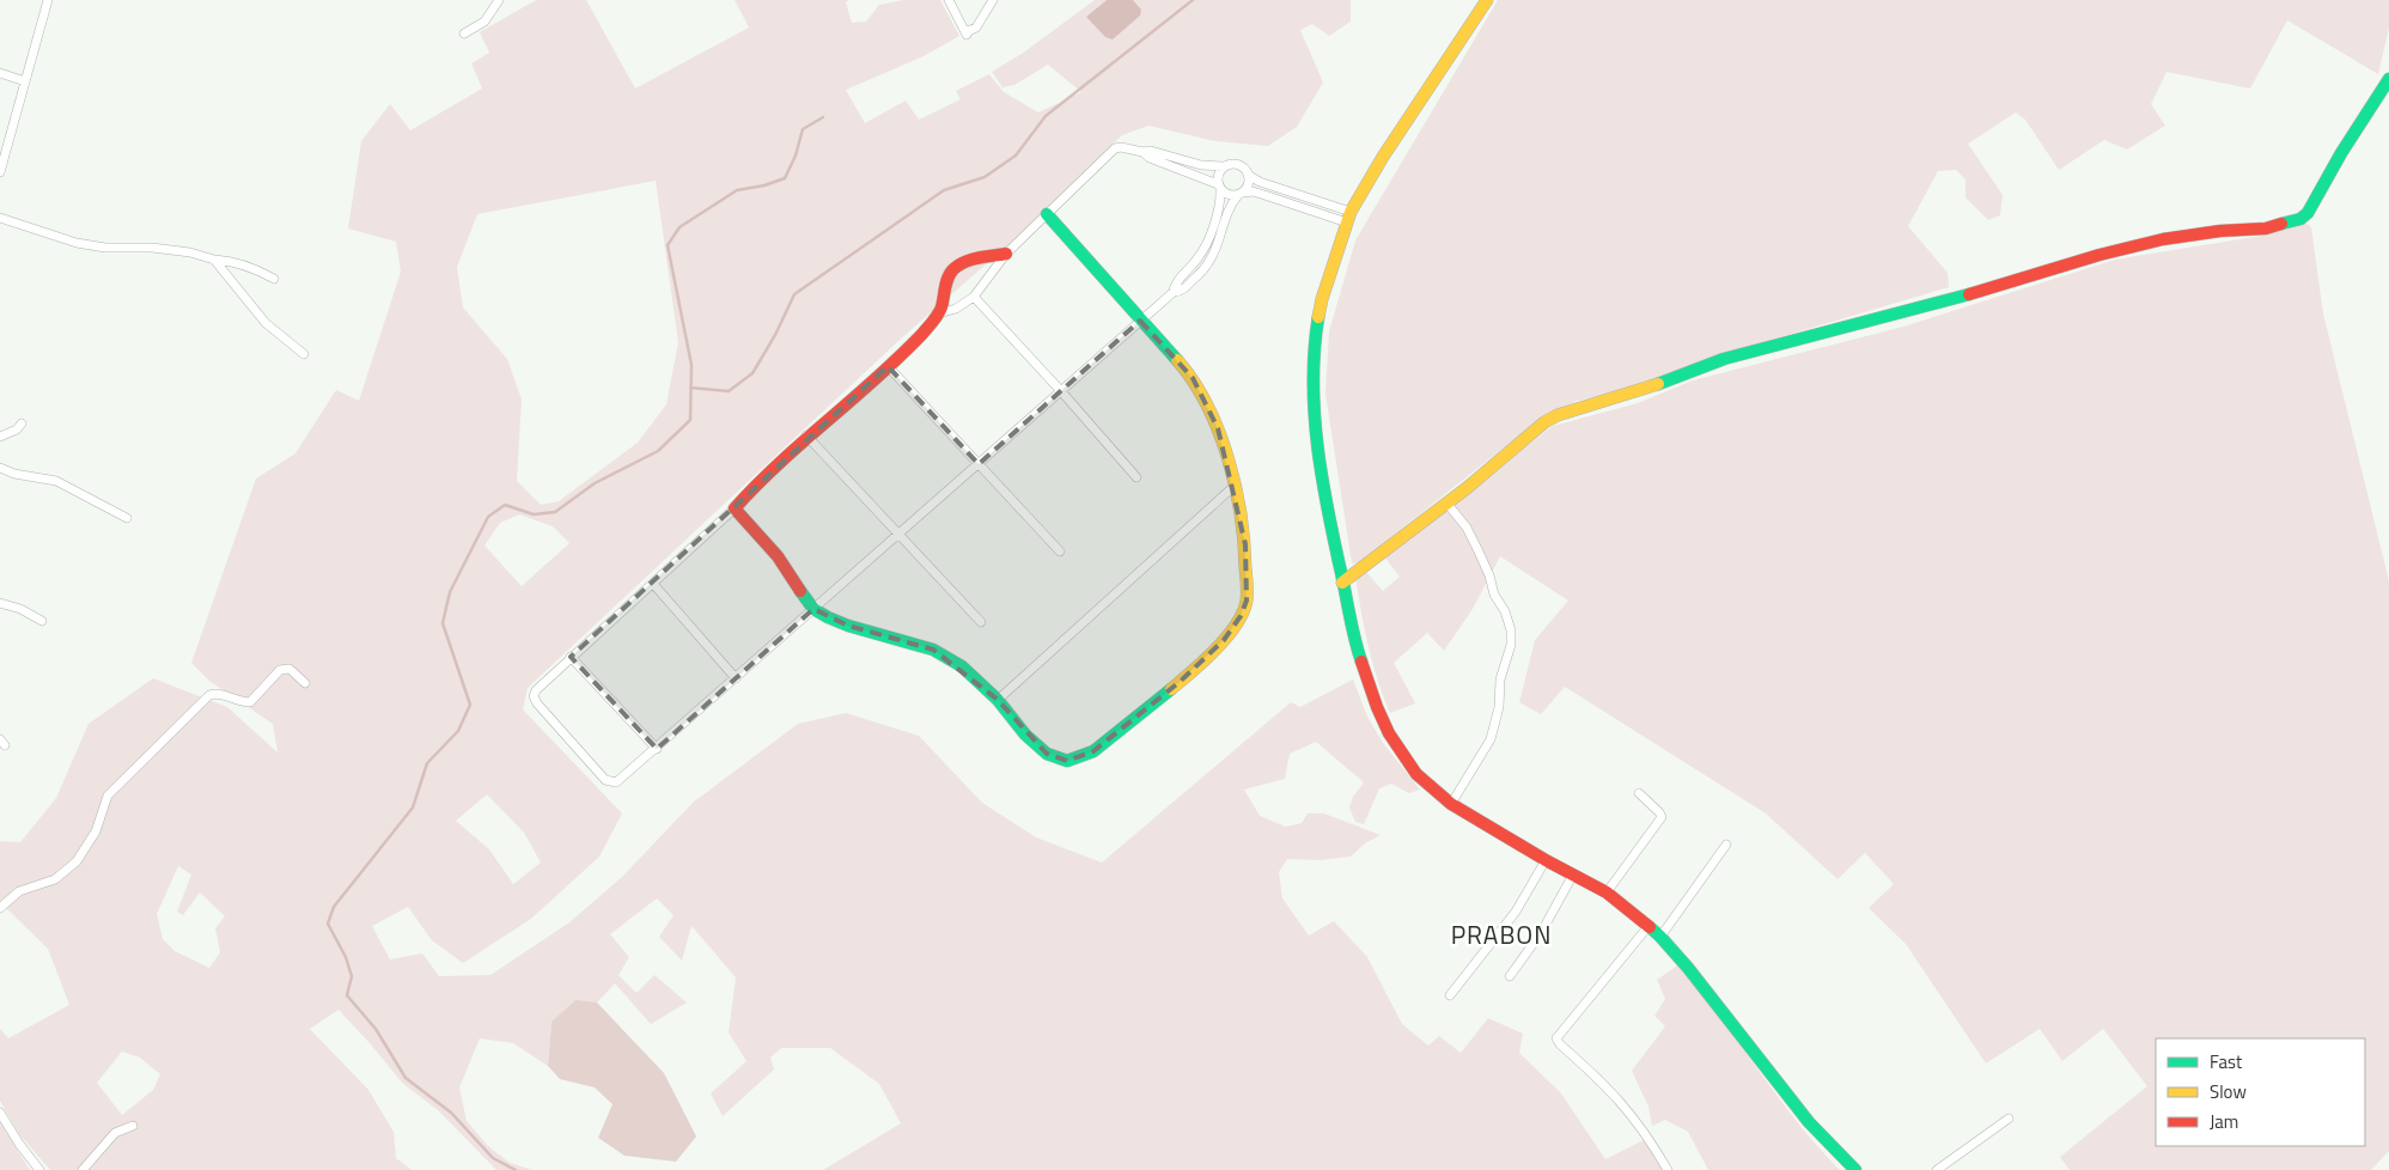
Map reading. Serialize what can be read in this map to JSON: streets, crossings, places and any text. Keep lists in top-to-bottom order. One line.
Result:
{"districts":["PRABON"],"legend":["Fast","Slow","Jam"]}
